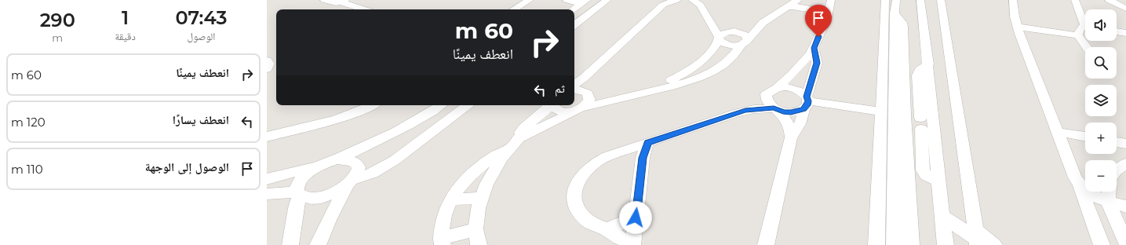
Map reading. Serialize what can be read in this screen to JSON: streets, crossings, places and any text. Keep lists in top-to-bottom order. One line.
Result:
{"page":{"eta":["07:43","الوصول","1","دقيقة","290","m"],"map_buttons":["+","−"],"turn":["60 m","انعطف يمينًا"],"list":[{"name":"انعطف يمينًا","value":"60 m"},{"name":"انعطف يسارًا","value":"120 m"},{"name":"الوصول إلى الوجهة","value":"110 m"}],"then":"ثم"}}
